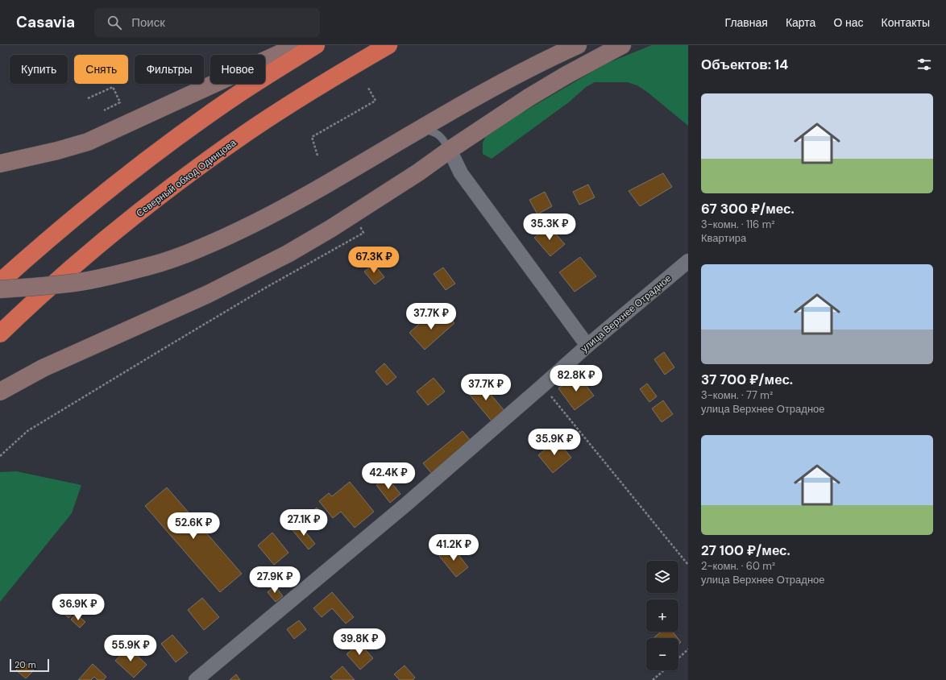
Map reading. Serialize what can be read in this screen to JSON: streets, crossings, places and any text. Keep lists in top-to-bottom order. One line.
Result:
{"streets":{"highway":["Северный обход Одинцова"],"street":["улица Верхнее Отрадное"]},"scale_bar":"20 m","page":{"header":"Casavia","search":"Поиск","nav":["Главная","Карта","О нас","Контакты"],"heading":"Объектов: 14","chip":["Купить","Снять","Фильтры","Новое"],"list":[{"name":"67 300 ₽/мес.","note":"3-комн. · 116 m² · Квартира"},{"name":"37 700 ₽/мес.","note":"3-комн. · 77 m² · улица Верхнее Отрадное"},{"name":"27 100 ₽/мес.","note":"2-комн. · 60 m² · улица Верхнее Отрадное"}],"price":["35.3K ₽","67.3K ₽","37.7K ₽","82.8K ₽","37.7K ₽","35.9K ₽","42.4K ₽","27.1K ₽","52.6K ₽","41.2K ₽","27.9K ₽","36.9K ₽","39.8K ₽","55.9K ₽"],"map_buttons":["+","−"],"scale":"20 m"}}
